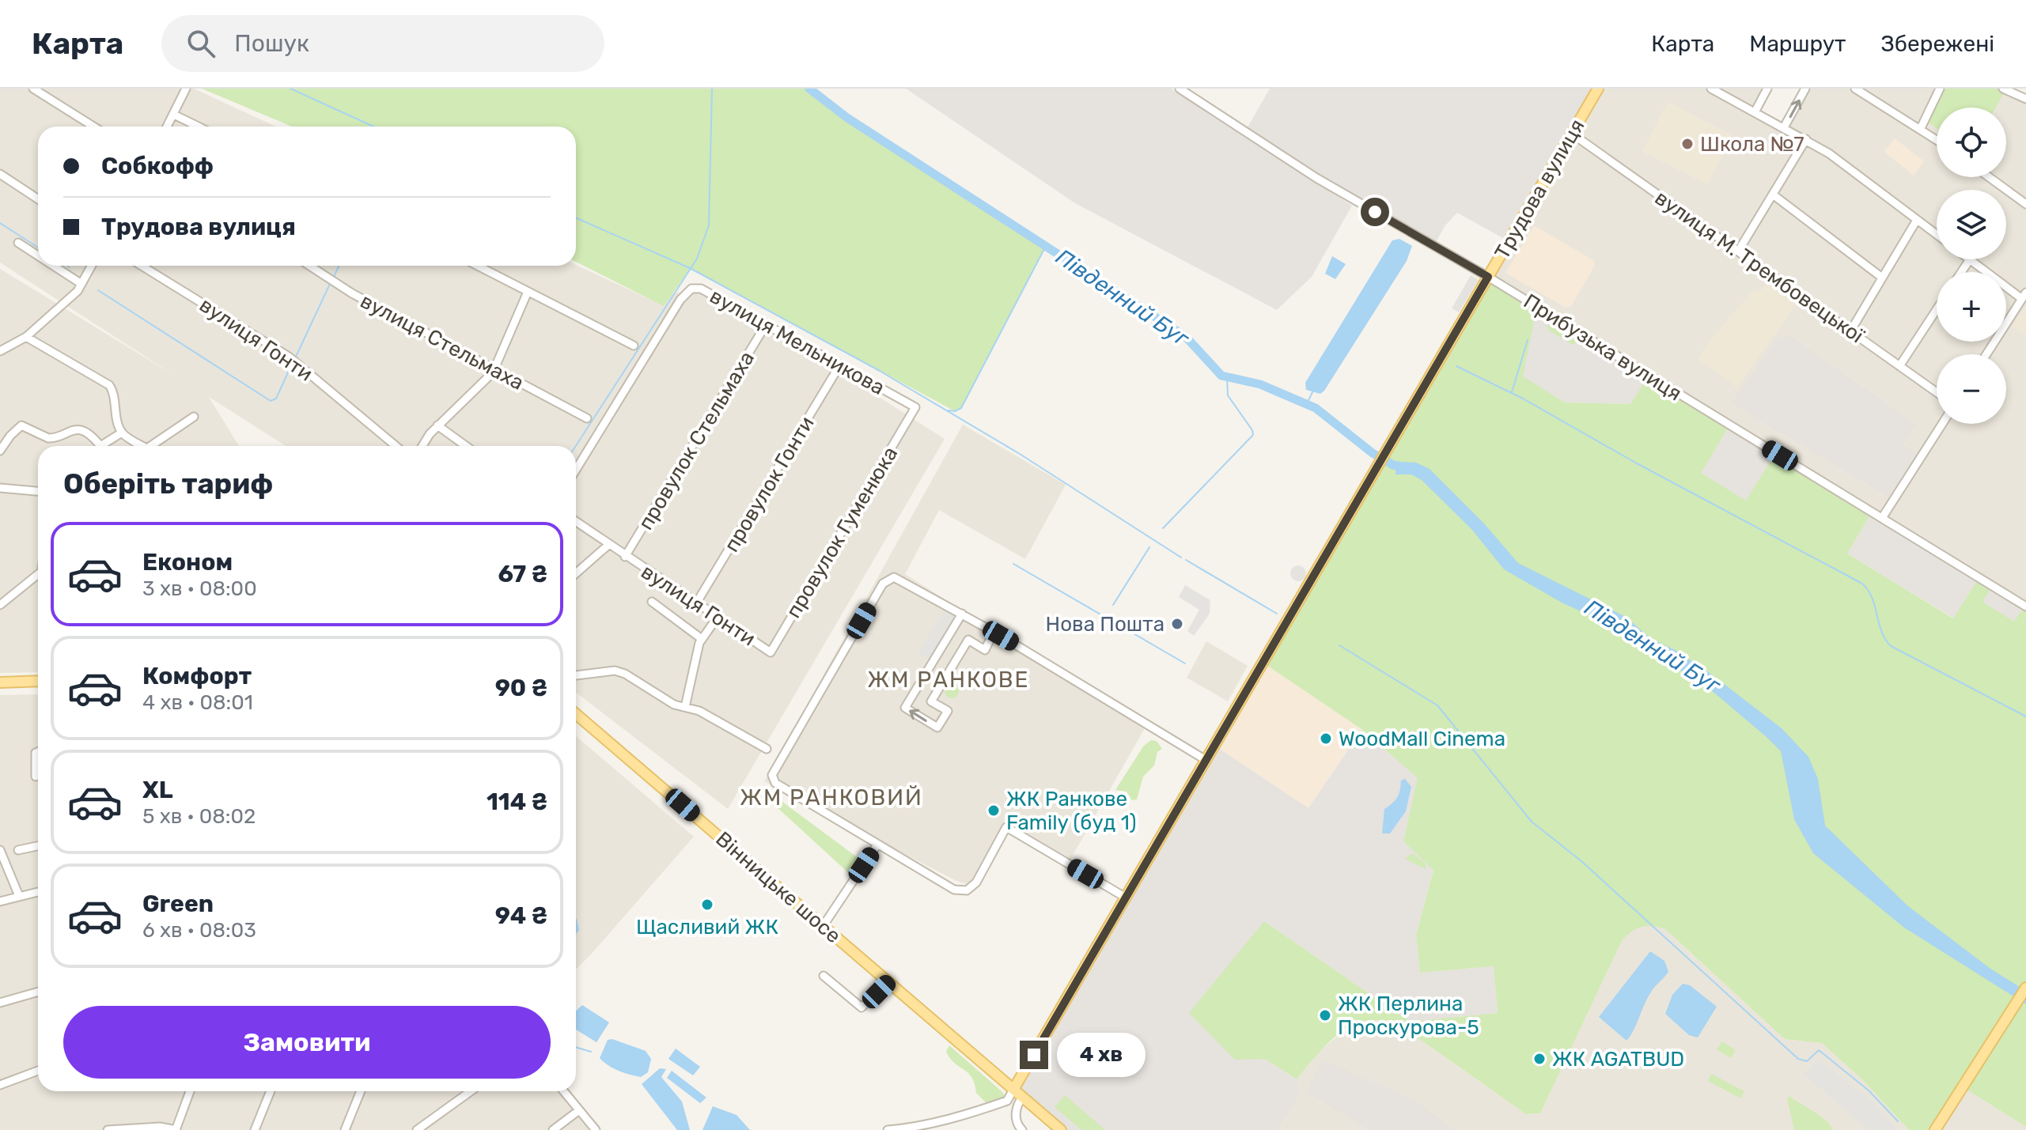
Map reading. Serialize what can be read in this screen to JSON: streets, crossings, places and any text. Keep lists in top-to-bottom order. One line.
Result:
{"streets":{"main road":["Трудова вулиця","Вінницьке шосе"],"street":["вулиця М. Трембовецької","вулиця Гонти","вулиця Стельмаха","вулиця Мельникова","Прибузька вулиця","провулок Стельмаха","провулок Гонти","провулок Гуменюка"]},"crossings":[["Трудова вулиця","вулиця М. Трембовецької"],["Трудова вулиця","Прибузька вулиця"],["Трудова вулиця","Вінницьке шосе"],["вулиця Гонти","провулок Стельмаха"],["вулиця Гонти","провулок Гонти"],["вулиця Гонти","провулок Гуменюка"],["вулиця Мельникова","провулок Стельмаха"],["вулиця Мельникова","провулок Гонти"],["вулиця Мельникова","провулок Гуменюка"]],"districts":["ЖМ РАНКОВЕ","ЖМ РАНКОВИЙ"],"water":["Південний Буг"],"places":["Школа №7","Нова Пошта","WoodMall Cinema","ЖК Ранкове Family (буд 1)","Щасливий ЖК","ЖК Перлина Проскурова-5","ЖК AGATBUD"],"page":{"header":"Карта","search":"Пошук","nav":["Карта","Маршрут","Збережені"],"map_buttons":["+","−"],"banner":["Собкофф","Трудова вулиця"],"heading":"Оберіть тариф","list":[{"name":"Економ","note":"3 хв · 08:00","value":"67 ₴"},{"name":"Комфорт","note":"4 хв · 08:01","value":"90 ₴"},{"name":"XL","note":"5 хв · 08:02","value":"114 ₴"},{"name":"Green","note":"6 хв · 08:03","value":"94 ₴"}],"buttons":"Замовити","bubble":"4 хв"}}
